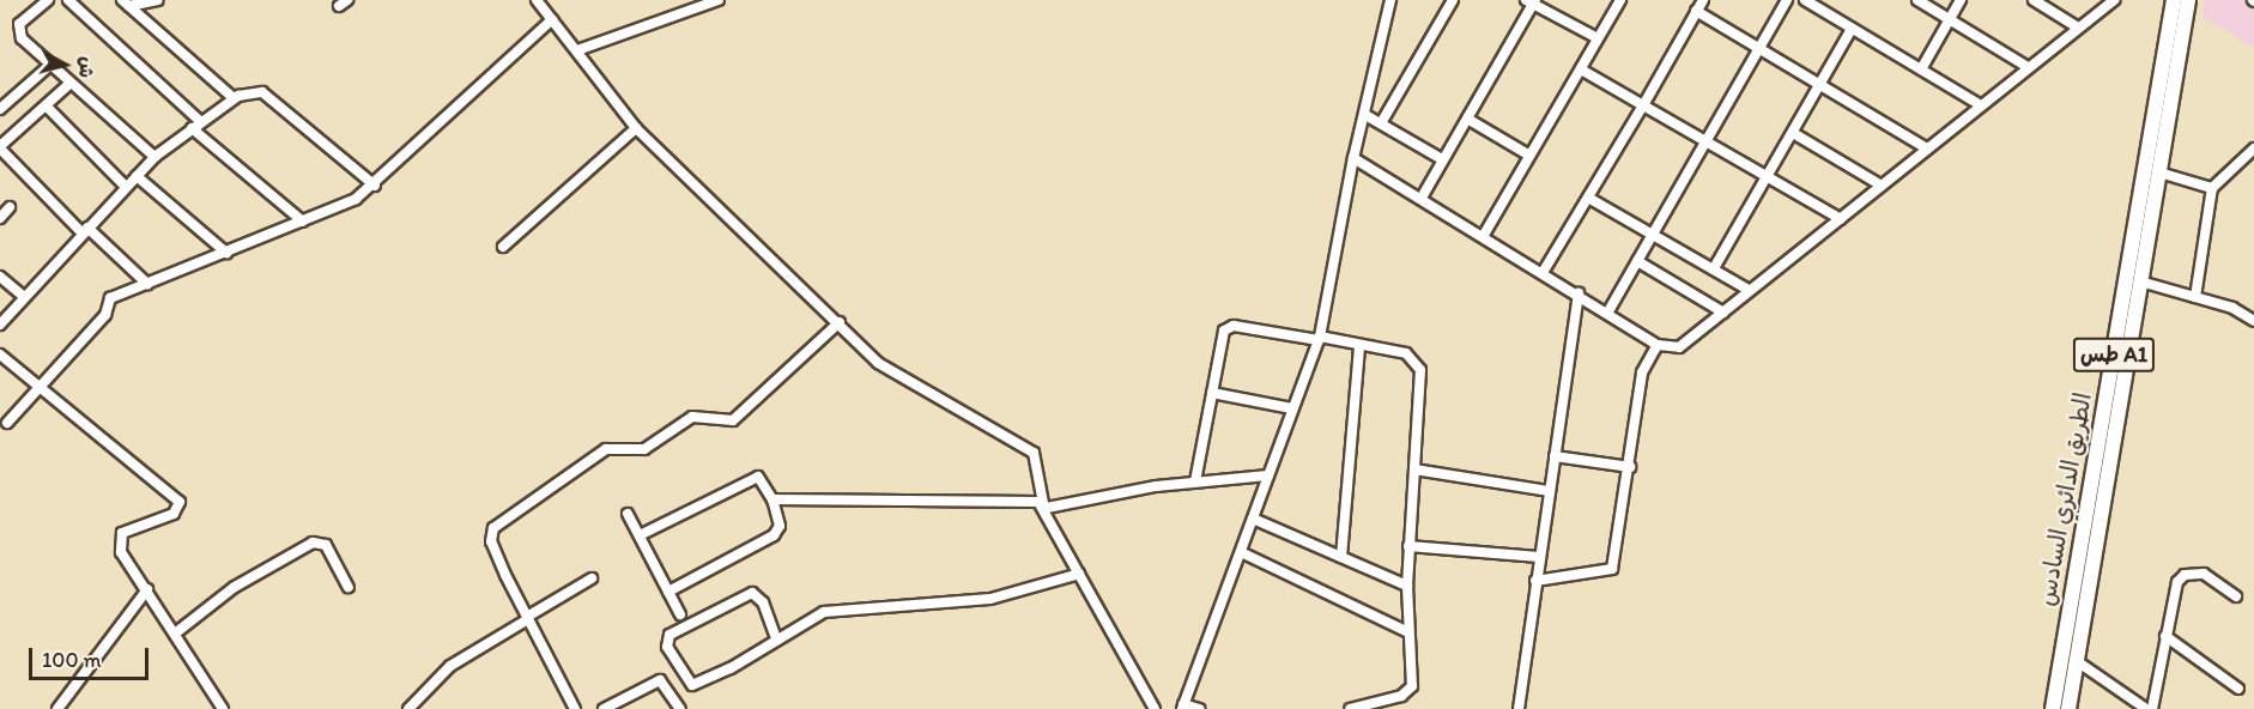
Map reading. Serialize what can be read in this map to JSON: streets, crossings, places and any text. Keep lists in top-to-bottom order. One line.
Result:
{"streets":{"highway":["طس A1","الطريق الدائري السادس"]},"scale_bar":"100 m","north":"right"}
